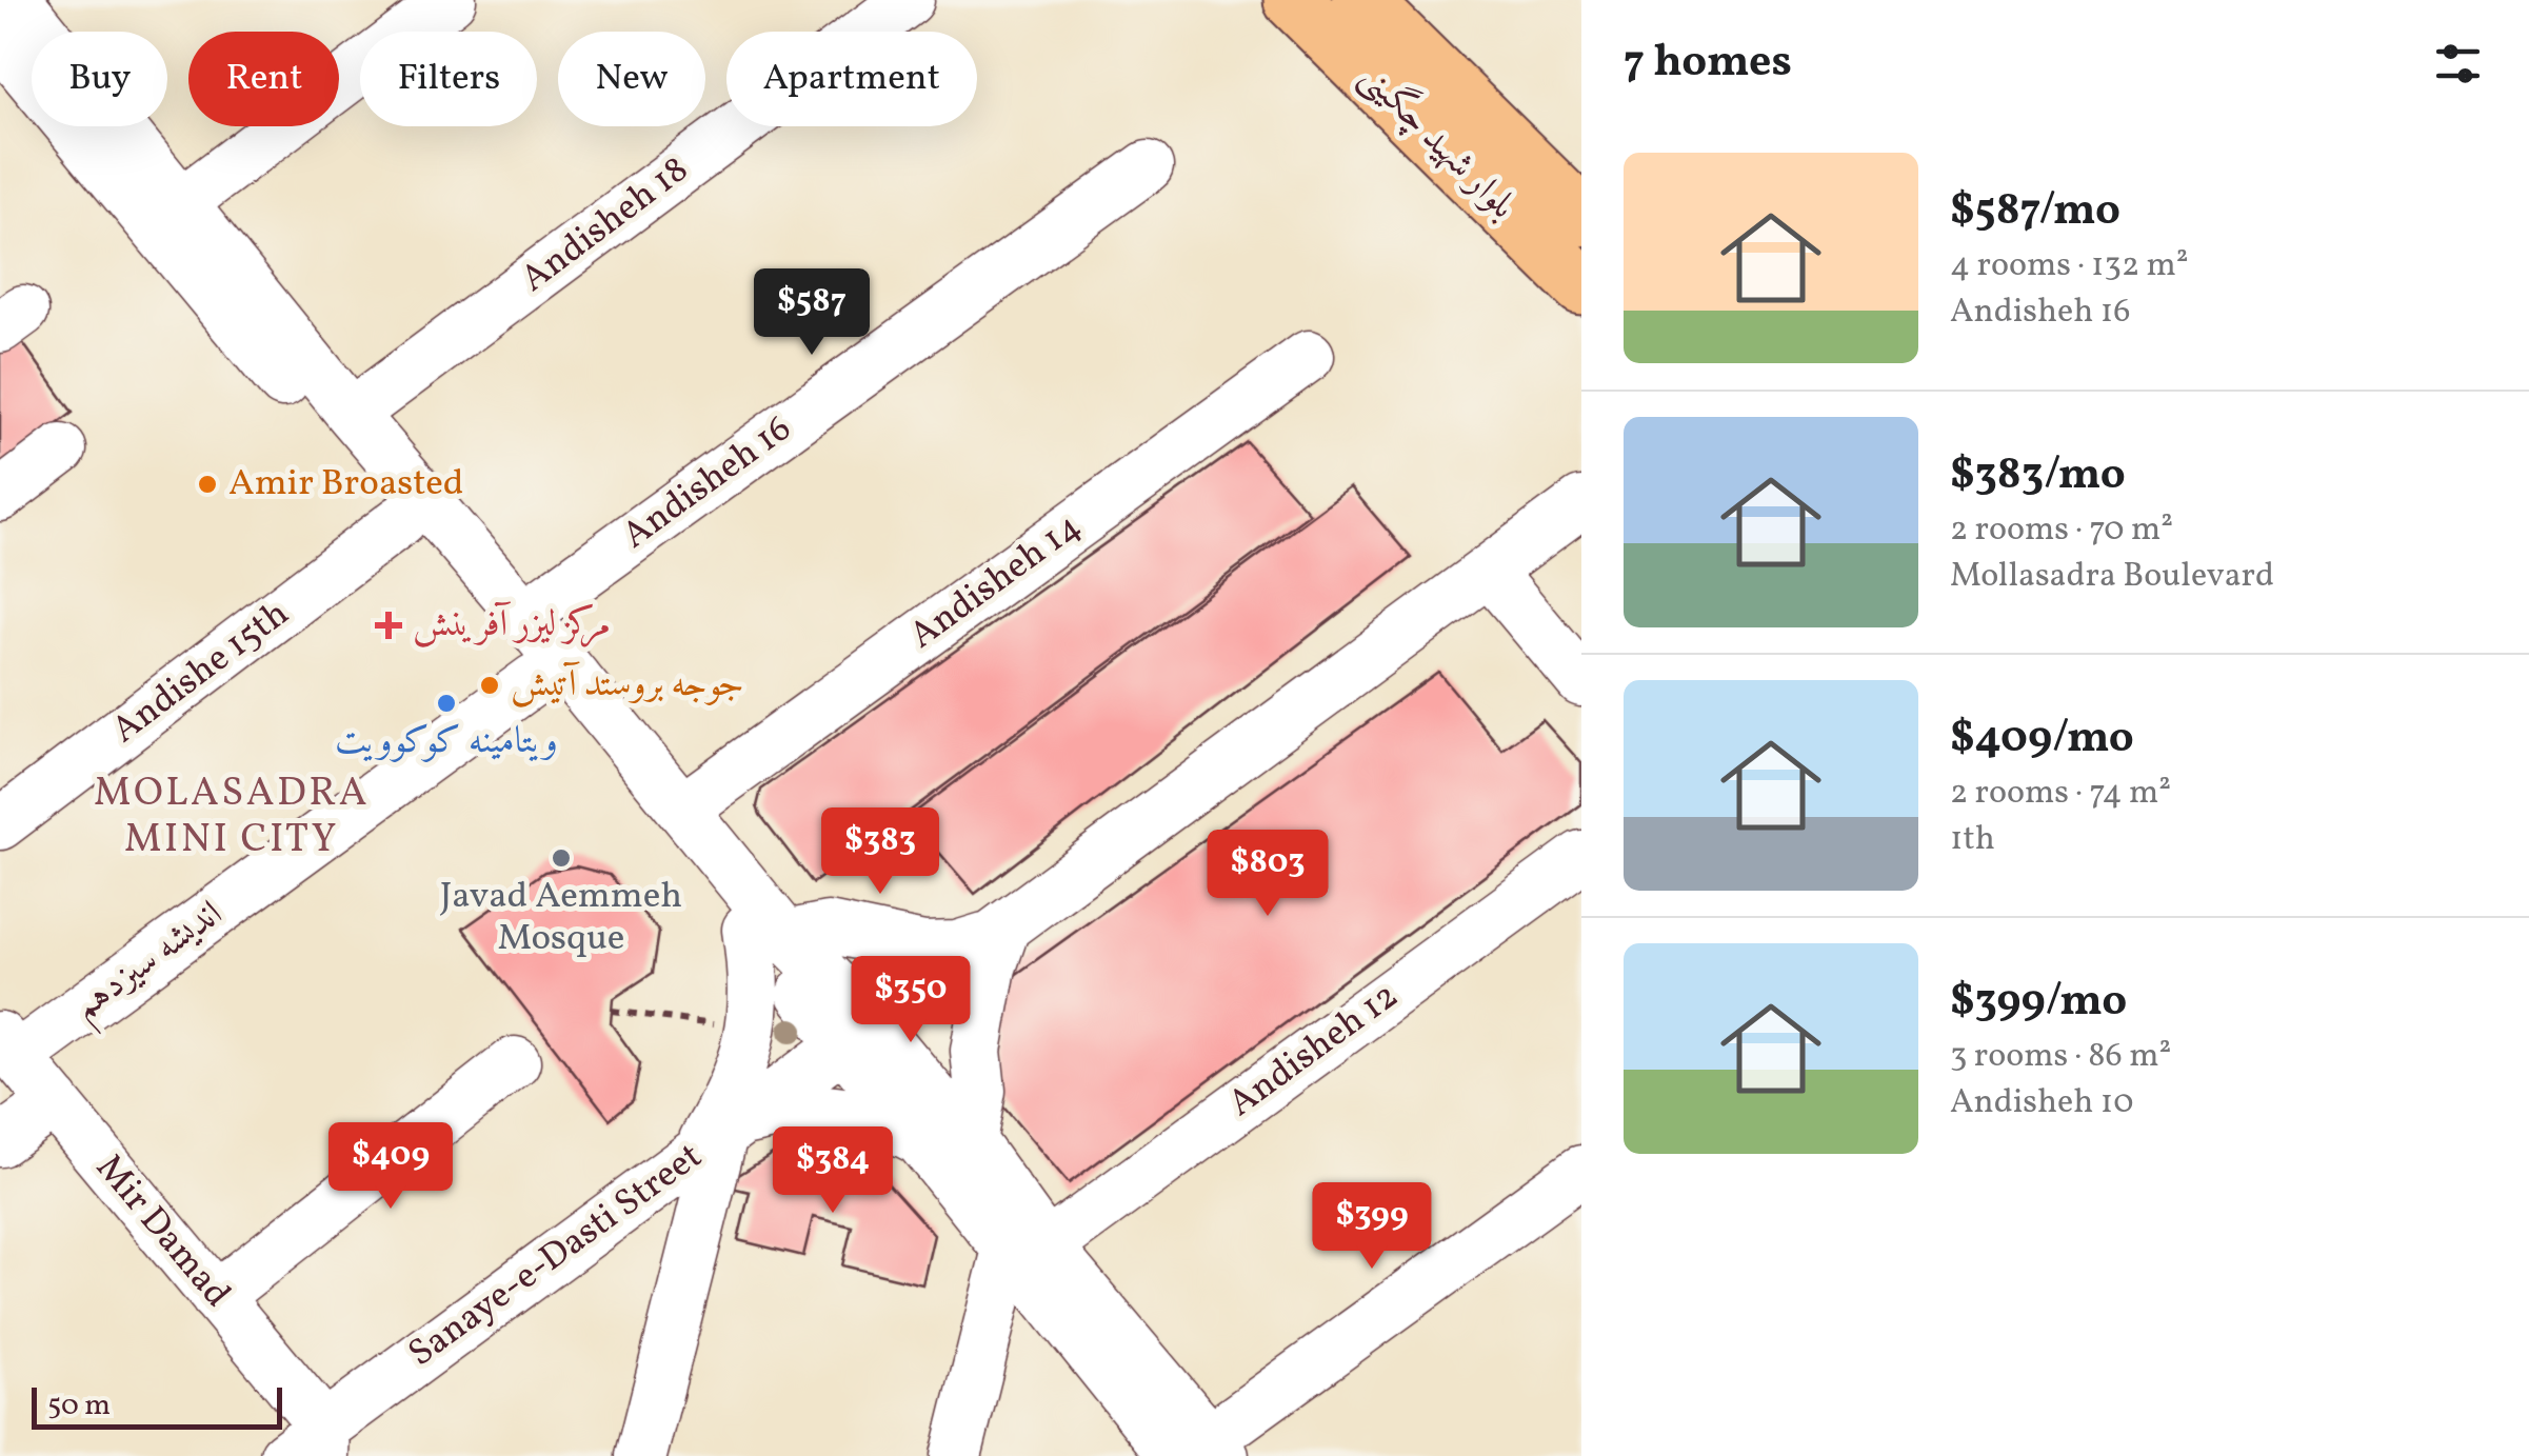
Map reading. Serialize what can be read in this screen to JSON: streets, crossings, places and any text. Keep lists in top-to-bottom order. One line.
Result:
{"streets":{"main road":["بلوار شهید چگینی"],"street":["Andisheh 18","Andisheh 16","Andisheh 14","Andishe 15th","اندیشه سیزدهم","Andisheh 12","Mir Damad","Sanaye-e-Dasti Street"]},"crossings":[["اندیشه سیزدهم","Mir Damad"],["Mir Damad","Sanaye-e-Dasti Street"]],"districts":["MOLASADRA MINI CITY"],"places":{"other":["Amir Broasted","جوجه بروستد آتیش","ویتامینه کوکوویت","Javad Aemmeh Mosque"],"health":["مرکز لیزر آفرینش"]},"scale_bar":"50 m","page":{"heading":"7 homes","chip":["Buy","Rent","Filters","New","Apartment"],"list":[{"name":"$587/mo","note":"4 rooms · 132 m² · Andisheh 16"},{"name":"$383/mo","note":"2 rooms · 70 m² · Mollasadra Boulevard"},{"name":"$409/mo","note":"2 rooms · 74 m² · 1th"},{"name":"$399/mo","note":"3 rooms · 86 m² · Andisheh 10"}],"price":["$587","$383","$803","$350","$409","$384","$399"],"scale":"50 m"}}
